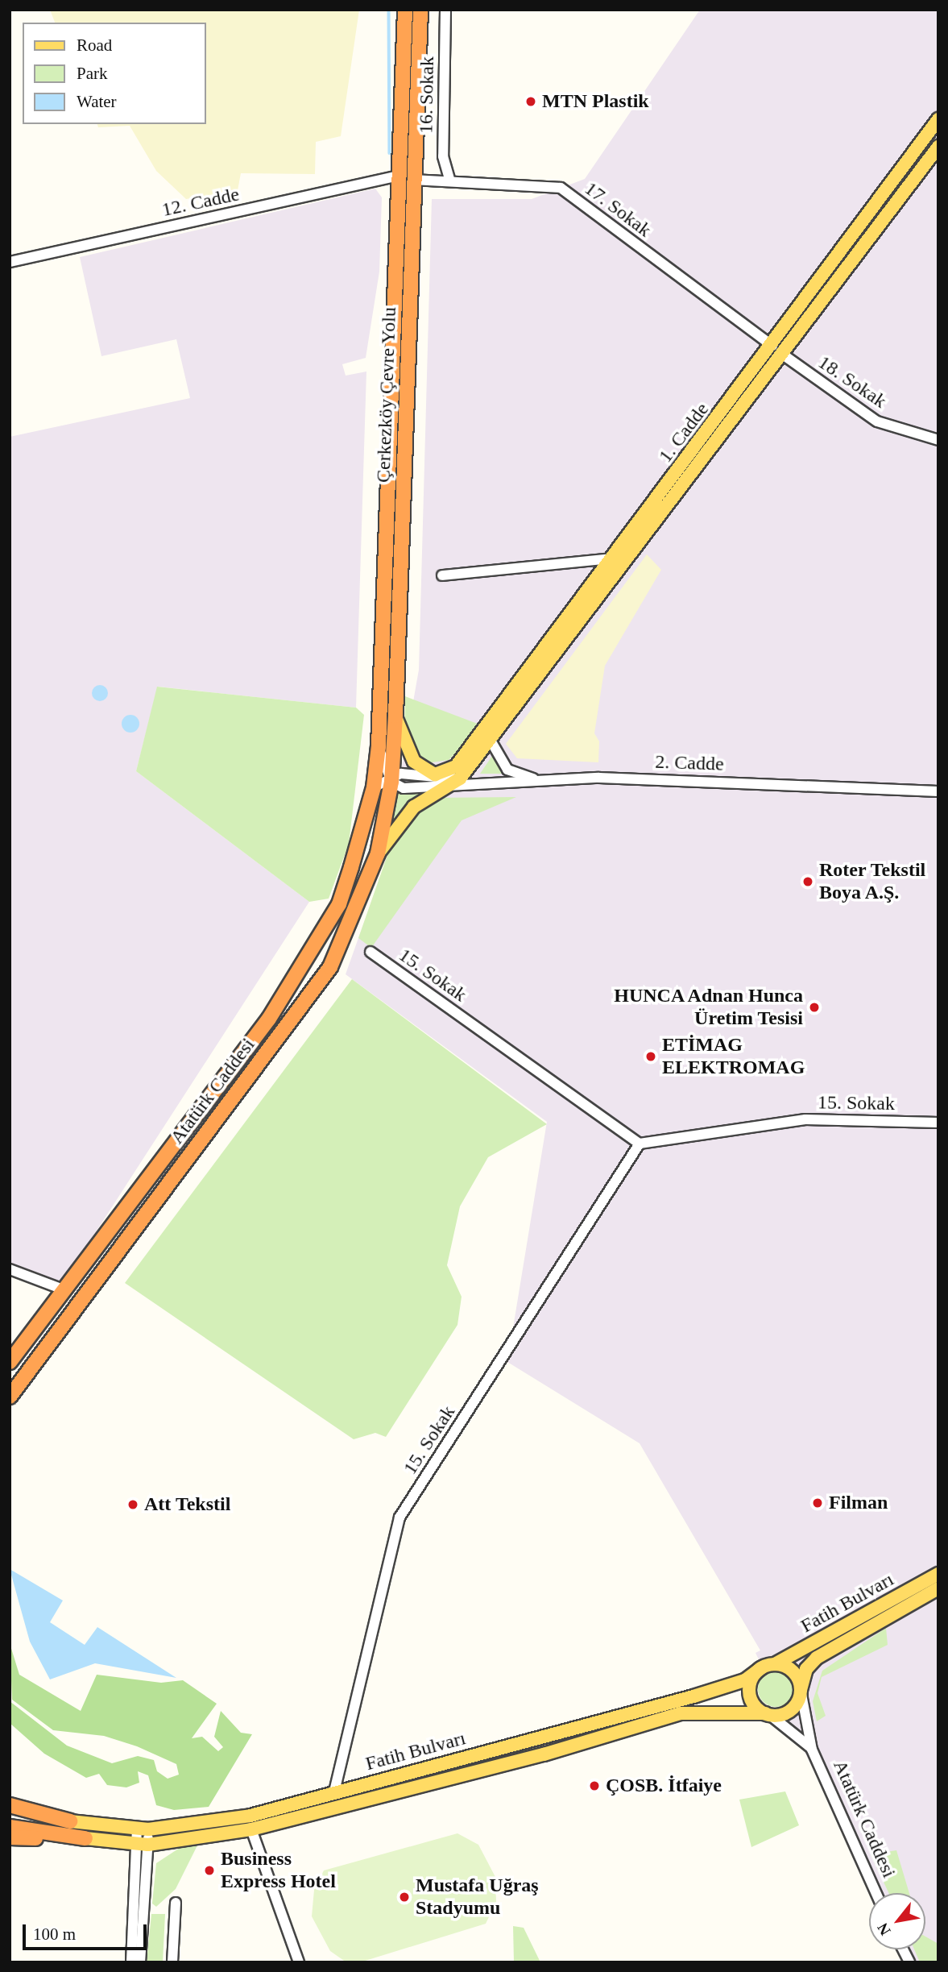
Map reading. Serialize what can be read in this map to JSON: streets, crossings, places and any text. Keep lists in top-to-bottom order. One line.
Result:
{"streets":{"highway":["Çerkezköy Çevre Yolu","Atatürk Caddesi"],"main road":["1. Cadde","Fatih Bulvarı"],"street":["16. Sokak","12. Cadde","17. Sokak","18. Sokak","2. Cadde","15. Sokak"]},"crossings":[["16. Sokak","17. Sokak"],["17. Sokak","18. Sokak"],["17. Sokak","Çerkezköy Çevre Yolu"],["17. Sokak","1. Cadde"],["18. Sokak","1. Cadde"],["Çerkezköy Çevre Yolu","2. Cadde"],["Çerkezköy Çevre Yolu","Atatürk Caddesi"],["2. Cadde","Atatürk Caddesi"],["15. Sokak","Fatih Bulvarı"]],"places":["MTN Plastik","Roter Tekstil Boya A.Ş.","HUNCA Adnan Hunca Üretim Tesisi","ETİMAG ELEKTROMAG","Filman","Att Tekstil","ÇOSB. İtfaiye","Business Express Hotel","Mustafa Uğraş Stadyumu"],"legend":["Road","Park","Water"],"scale_bar":"100 m","north":"bottom left"}
